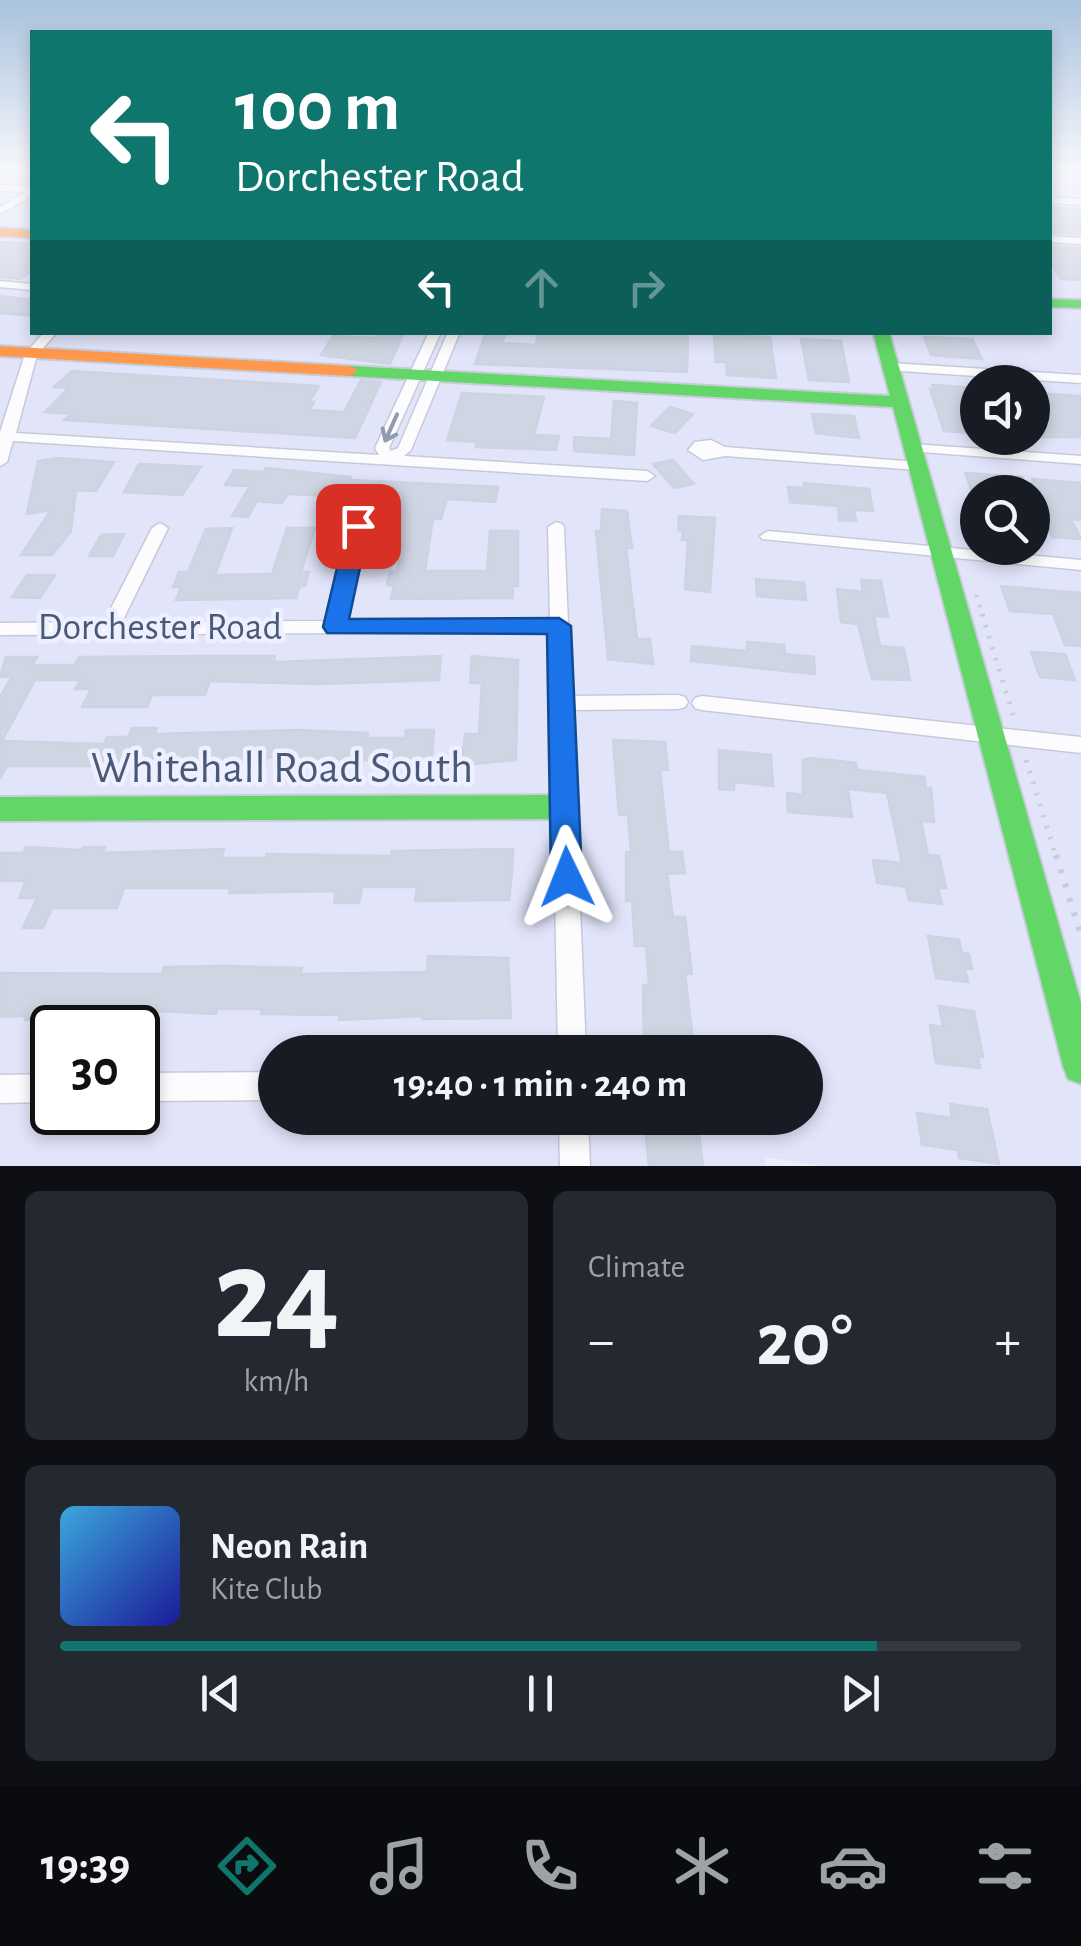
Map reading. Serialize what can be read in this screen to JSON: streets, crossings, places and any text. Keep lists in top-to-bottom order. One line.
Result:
{"streets":{"street":["Dorchester Road","Whitehall Road South"]},"page":{"turn":["100 m","Dorchester Road"],"limit":"30","trip":"19:40 · 1 min · 240 m","tile":[["24","km/h"],"Climate"],"heat":["−","20°","+"],"song":["Neon Rain","Kite Club"],"tabs":"19:39"}}
